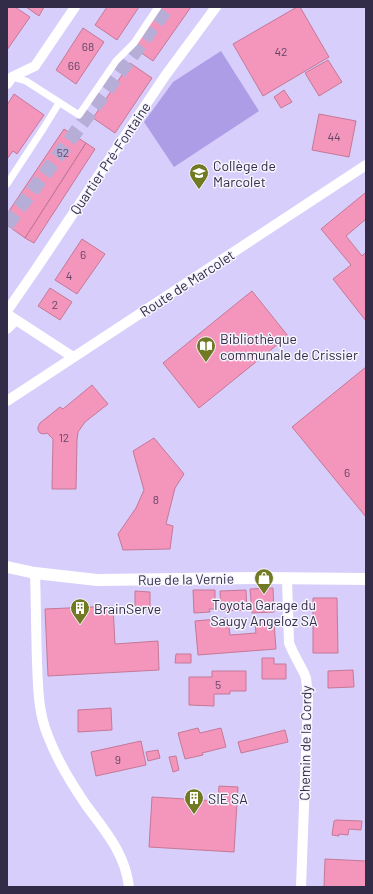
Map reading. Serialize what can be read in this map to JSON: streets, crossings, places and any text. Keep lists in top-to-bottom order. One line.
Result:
{"streets":{"street":["Quartier Pré-Fontaine","Route de Marcolet","Rue de la Vernie","Chemin de la Cordy"]},"crossings":[["Quartier Pré-Fontaine","Route de Marcolet"],["Rue de la Vernie","Chemin de la Cordy"]],"places":{"school or university":["Collège de Marcolet"],"library":["Bibliothèque communale de Crissier"],"shop":["Toyota Garage du Saugy Angeloz SA"],"building":["BrainServe","SIE SA"]},"house_numbers":["68","42","66","44","52","6","4","2","12","6","8","5","9"]}
